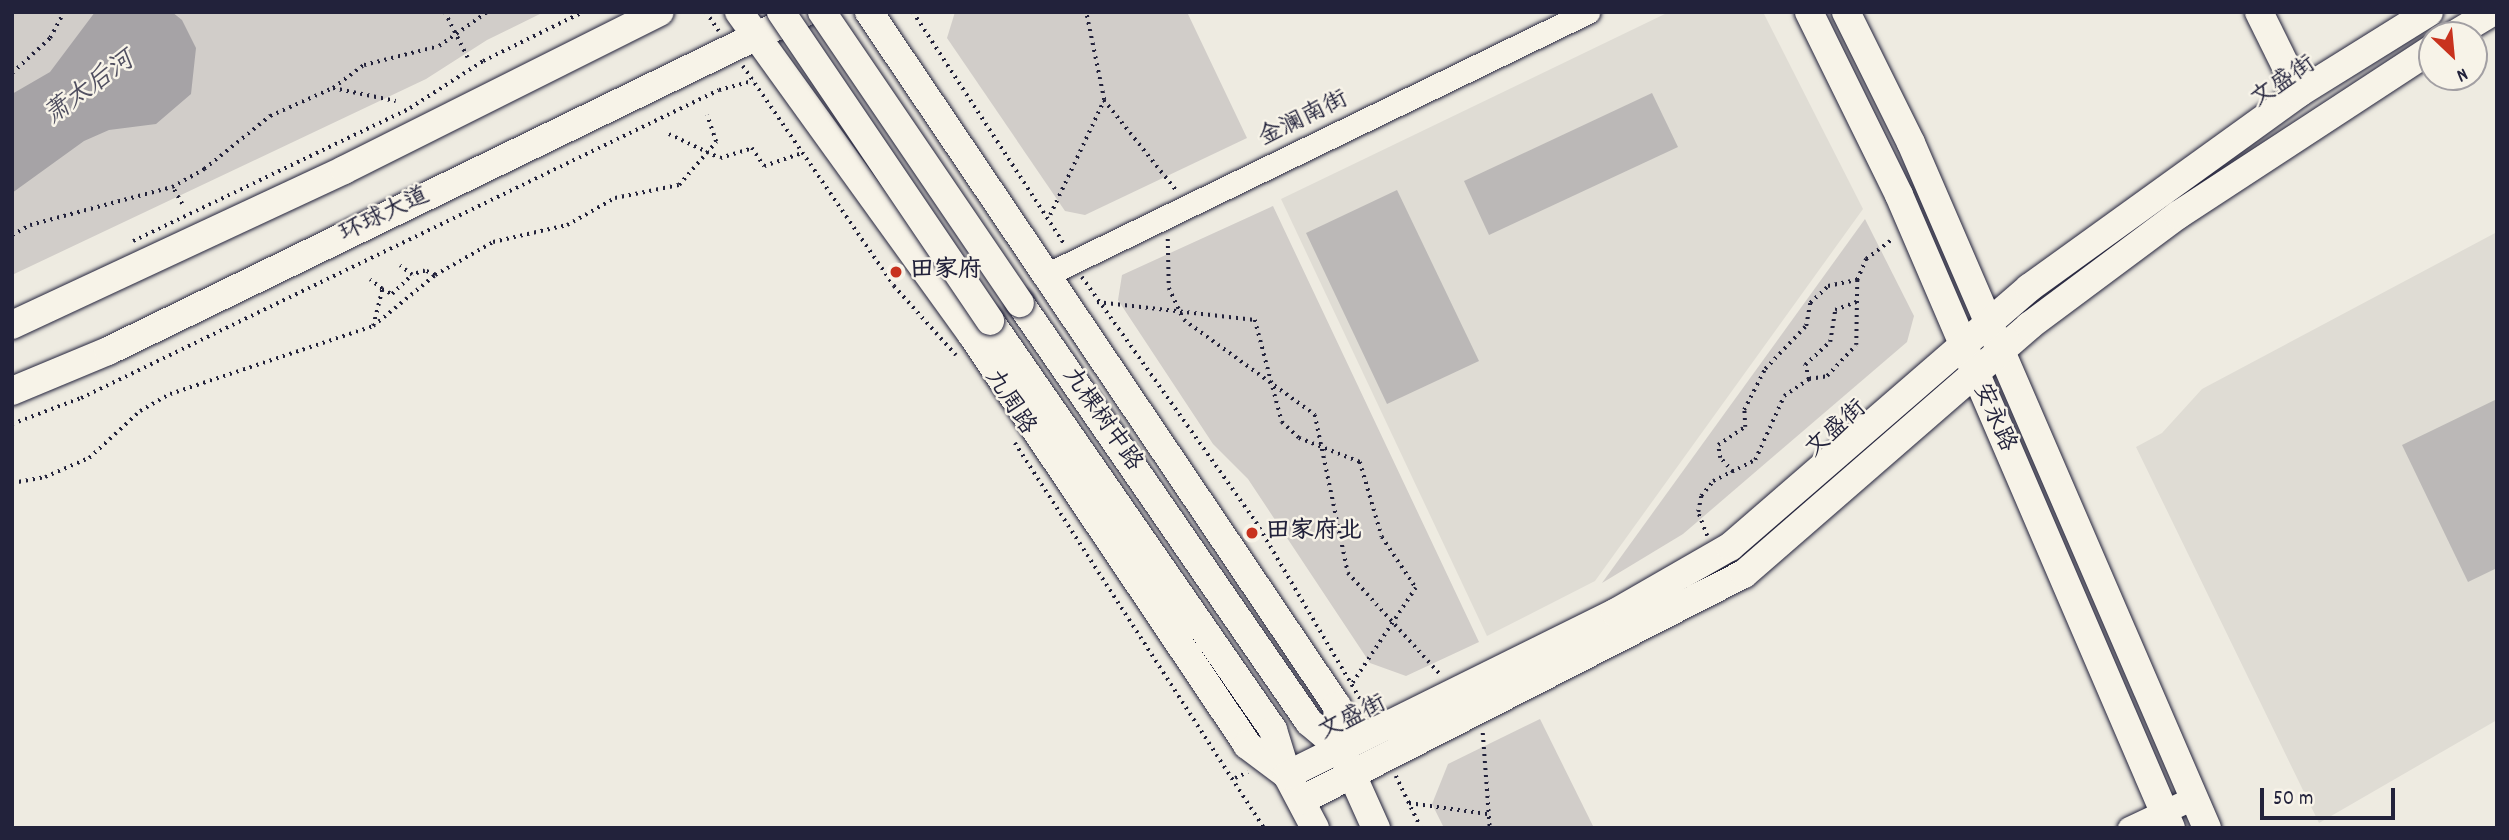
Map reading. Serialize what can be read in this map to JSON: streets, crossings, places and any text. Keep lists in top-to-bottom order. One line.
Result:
{"streets":{"main road":["文盛街","环球大道","安永路","九棵树中路"],"street":["金澜南街"],"path":["九周路"]},"crossings":[["文盛街","安永路"],["文盛街","九棵树中路"],["环球大道","九周路"]],"water":["萧太后河"],"places":["田家府","田家府北"],"scale_bar":"50 m","north":"bottom right"}
